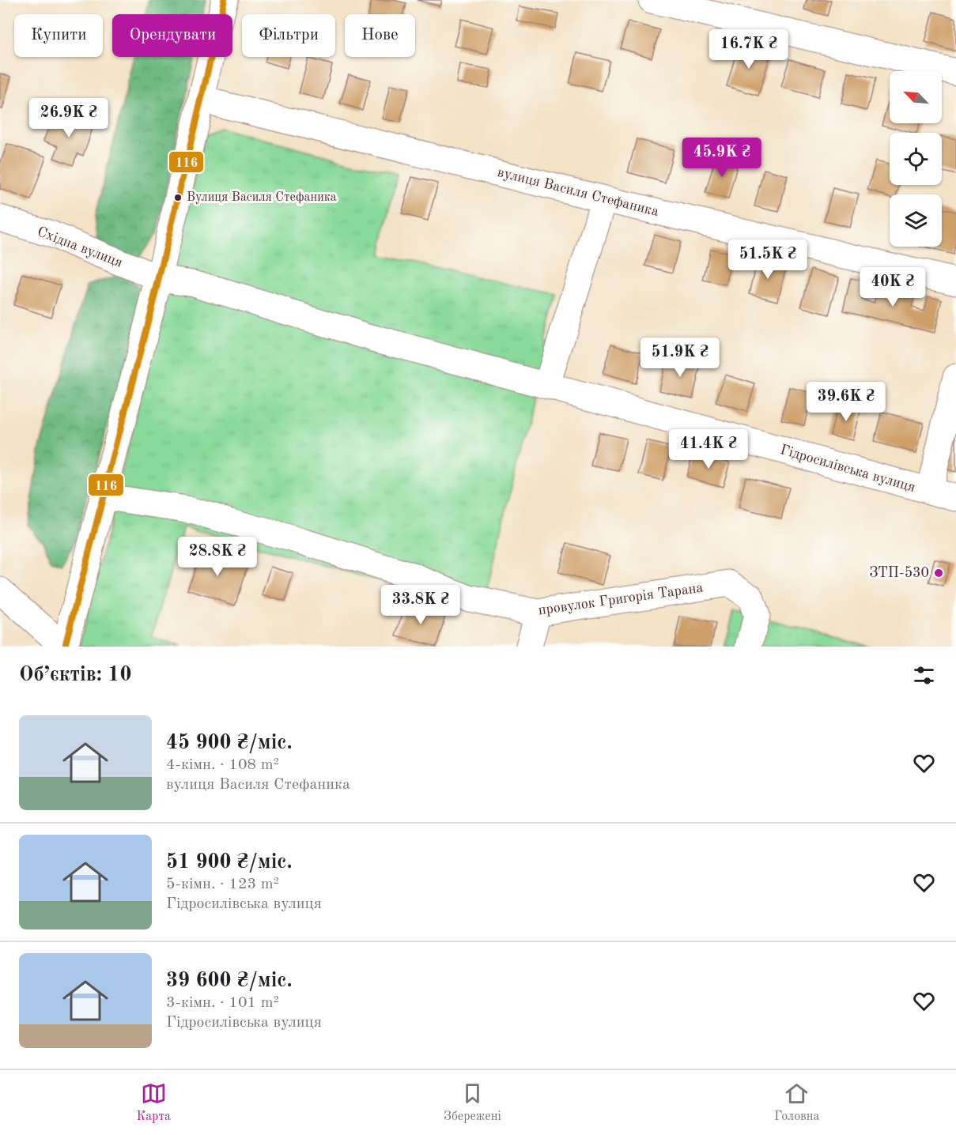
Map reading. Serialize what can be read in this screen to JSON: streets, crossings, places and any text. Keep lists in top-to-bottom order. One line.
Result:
{"streets":{"street":["вулиця Василя Стефаника","Східна вулиця","Гідросилівська вулиця","провулок Григорія Тарана"]},"crossings":[["Східна вулиця","Гідросилівська вулиця"]],"places":["Вулиця Василя Стефаника","ЗТП-530"],"lines":["transit line 116"],"north":"top left","page":{"chip":["Купити","Орендувати","Фільтри","Нове"],"price":["16.7K ₴","26.9K ₴","45.9K ₴","51.5K ₴","40K ₴","51.9K ₴","39.6K ₴","41.4K ₴","28.8K ₴","33.8K ₴"],"heading":"Об’єктів: 10","list":[{"name":"45 900 ₴/міс.","note":"4-кімн. · 108 m² · вулиця Василя Стефаника"},{"name":"51 900 ₴/міс.","note":"5-кімн. · 123 m² · Гідросилівська вулиця"},{"name":"39 600 ₴/міс.","note":"3-кімн. · 101 m² · Гідросилівська вулиця"}],"tabs":["Карта","Збережені","Головна"]}}
